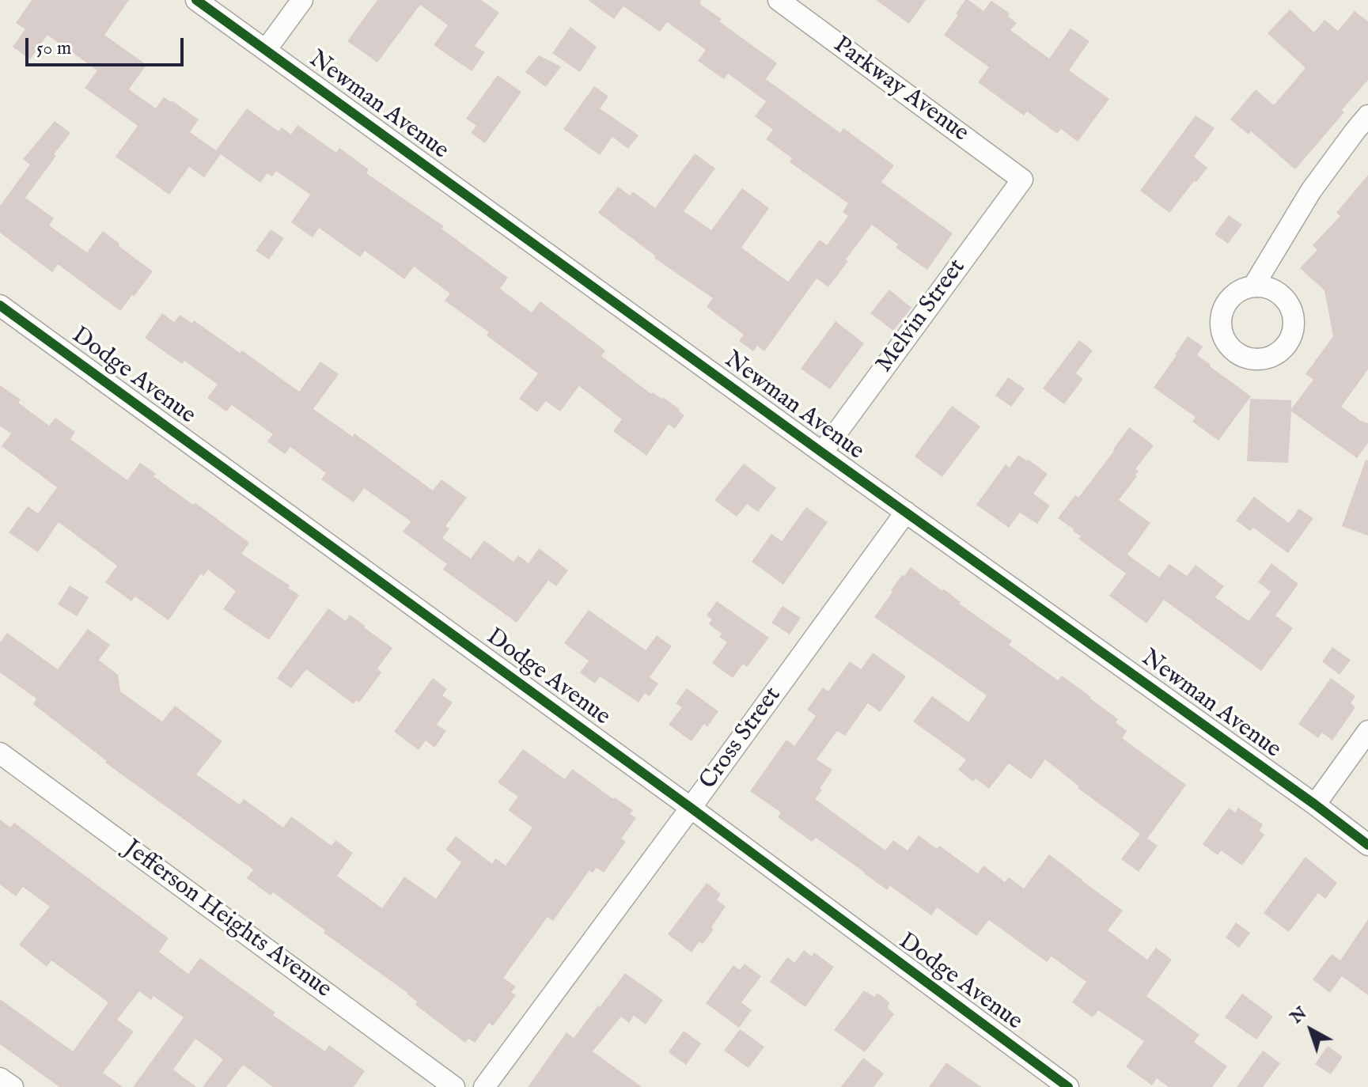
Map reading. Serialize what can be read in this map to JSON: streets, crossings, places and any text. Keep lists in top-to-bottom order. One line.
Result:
{"streets":{"street":["Parkway Avenue","Newman Avenue","Melvin Street","Dodge Avenue","Cross Street","Jefferson Heights Avenue"]},"crossings":[["Parkway Avenue","Melvin Street"],["Newman Avenue","Melvin Street"],["Newman Avenue","Cross Street"],["Dodge Avenue","Cross Street"]],"scale_bar":"50 m","north":"top left"}
